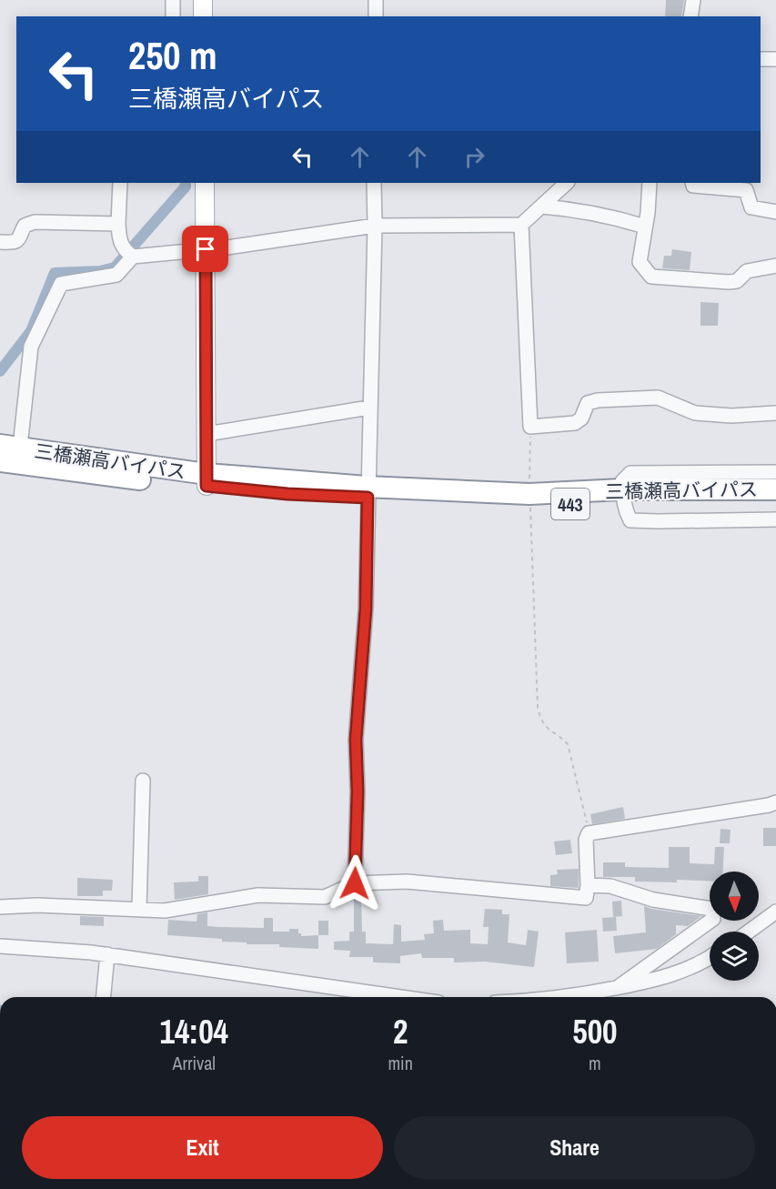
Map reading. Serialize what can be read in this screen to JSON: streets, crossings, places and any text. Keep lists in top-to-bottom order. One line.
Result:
{"streets":{"highway":["三橋瀬高バイパス","443"]},"north":"bottom","page":{"turn":["250 m","三橋瀬高バイパス"],"eta":["14:04","Arrival","2","min","500","m"],"buttons":["Exit","Share"]}}
